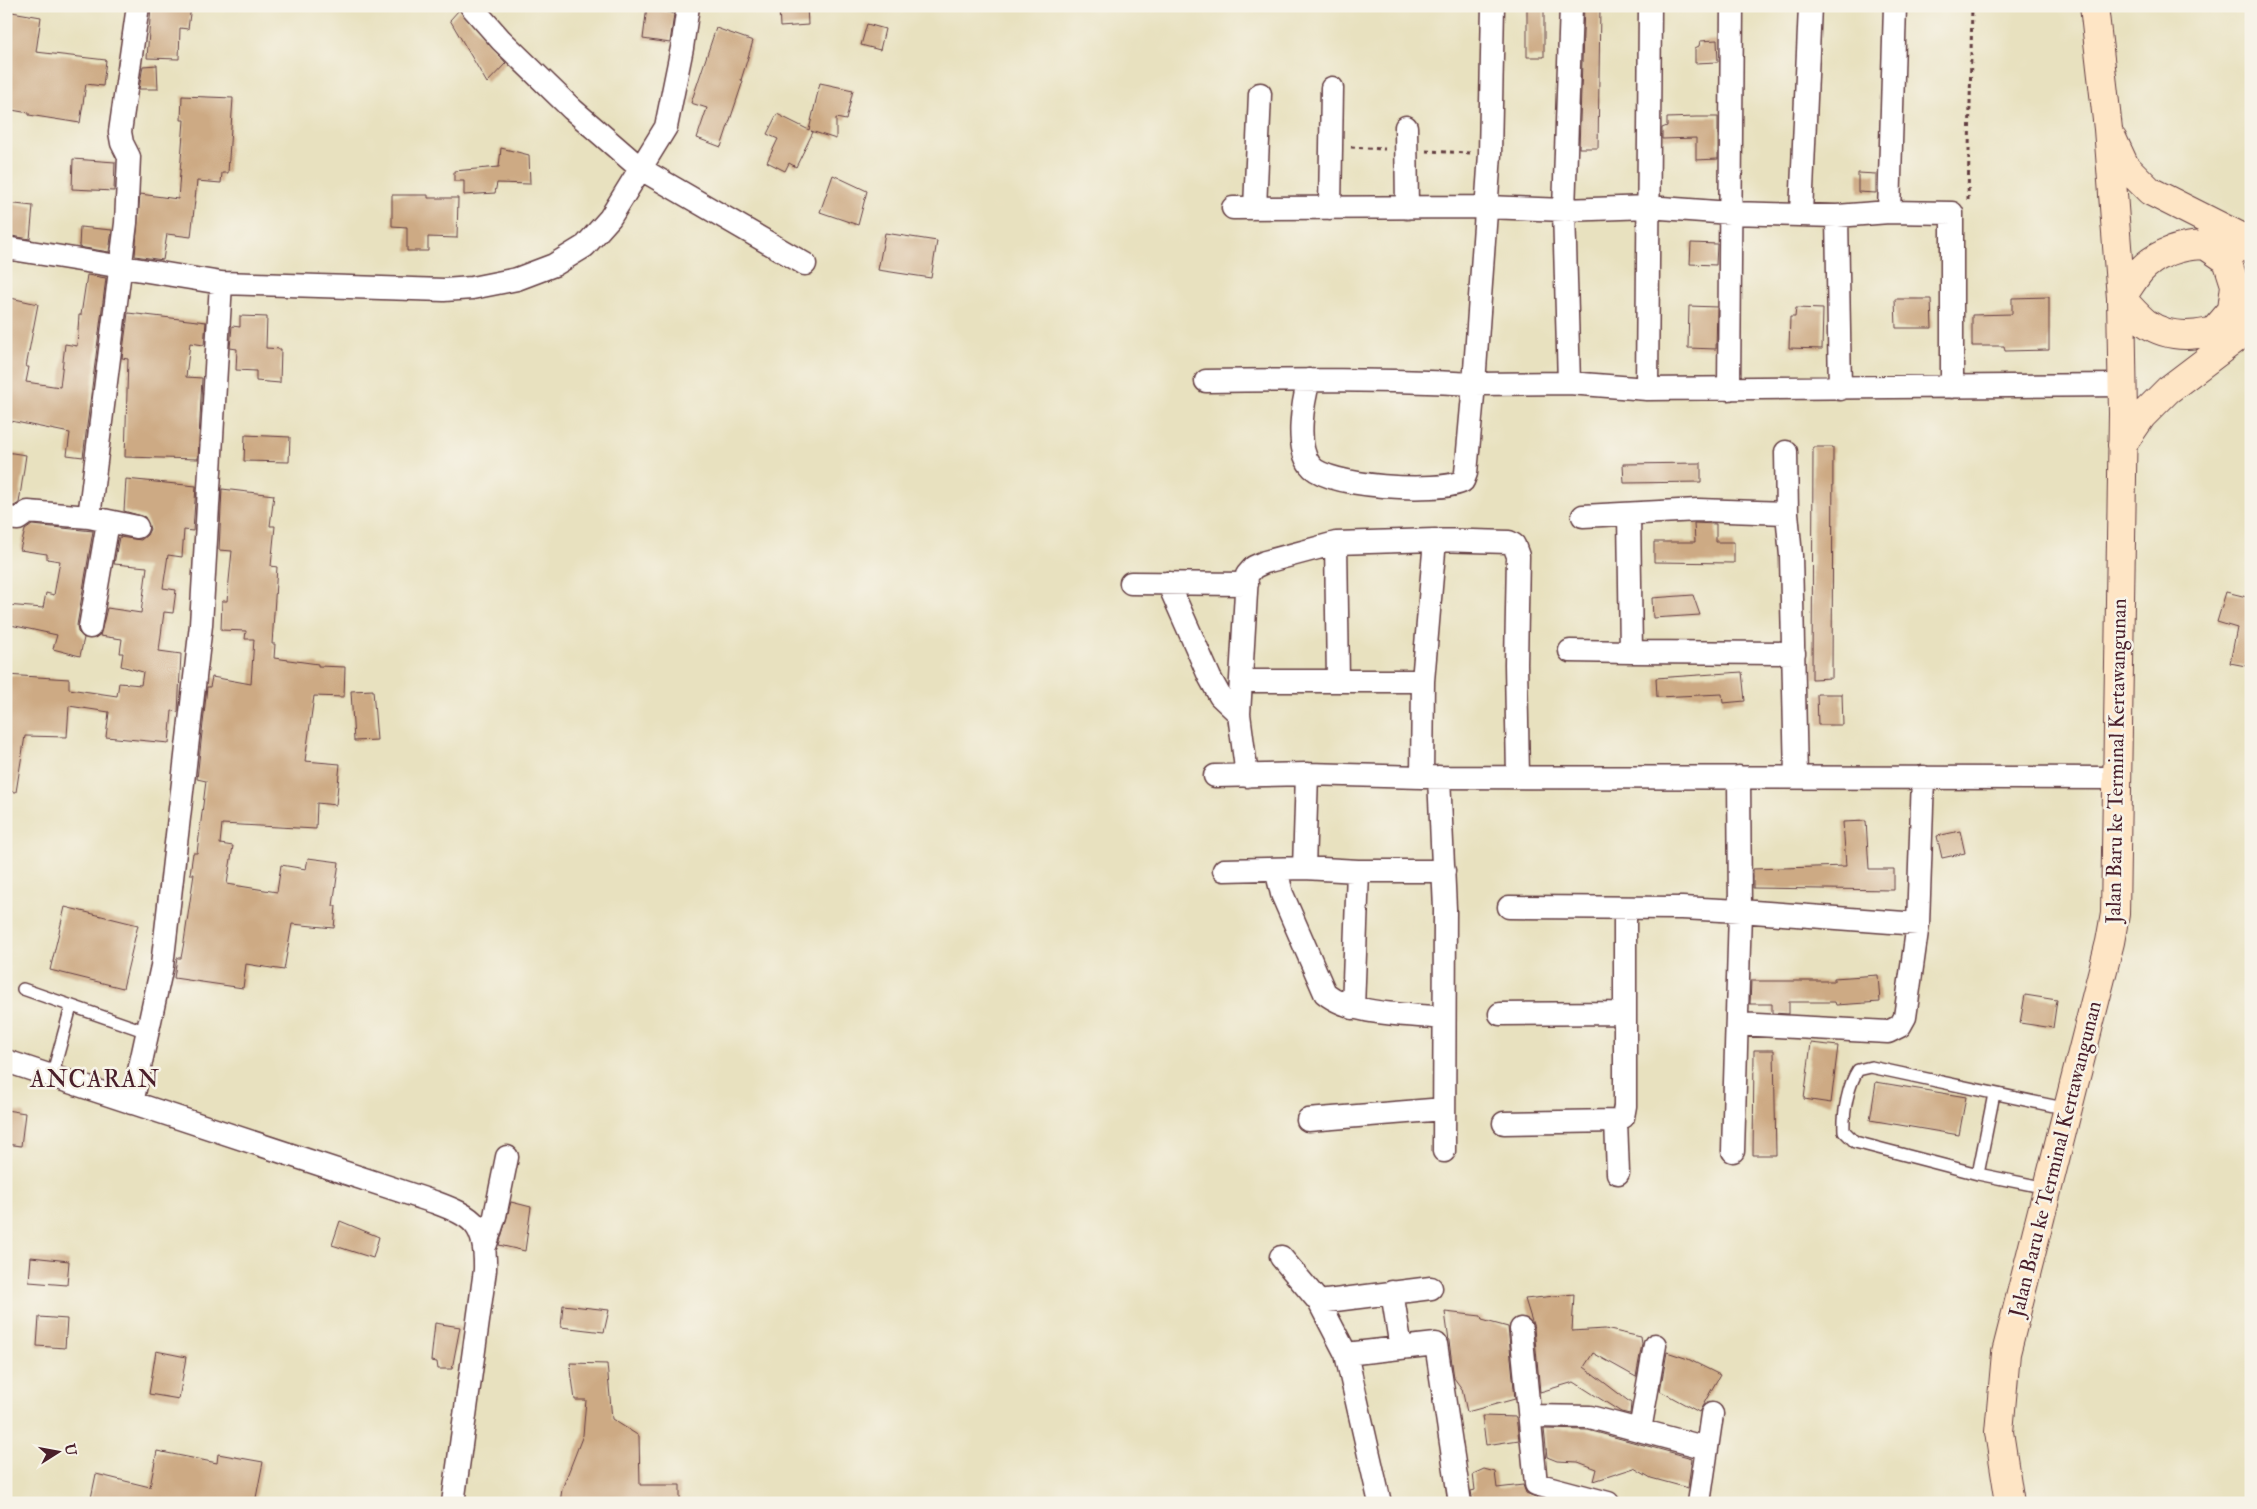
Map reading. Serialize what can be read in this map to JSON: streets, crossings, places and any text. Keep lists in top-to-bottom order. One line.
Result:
{"streets":{"main road":["Jalan Baru ke Terminal Kertawangunan"]},"districts":["ANCARAN"],"north":"right"}
